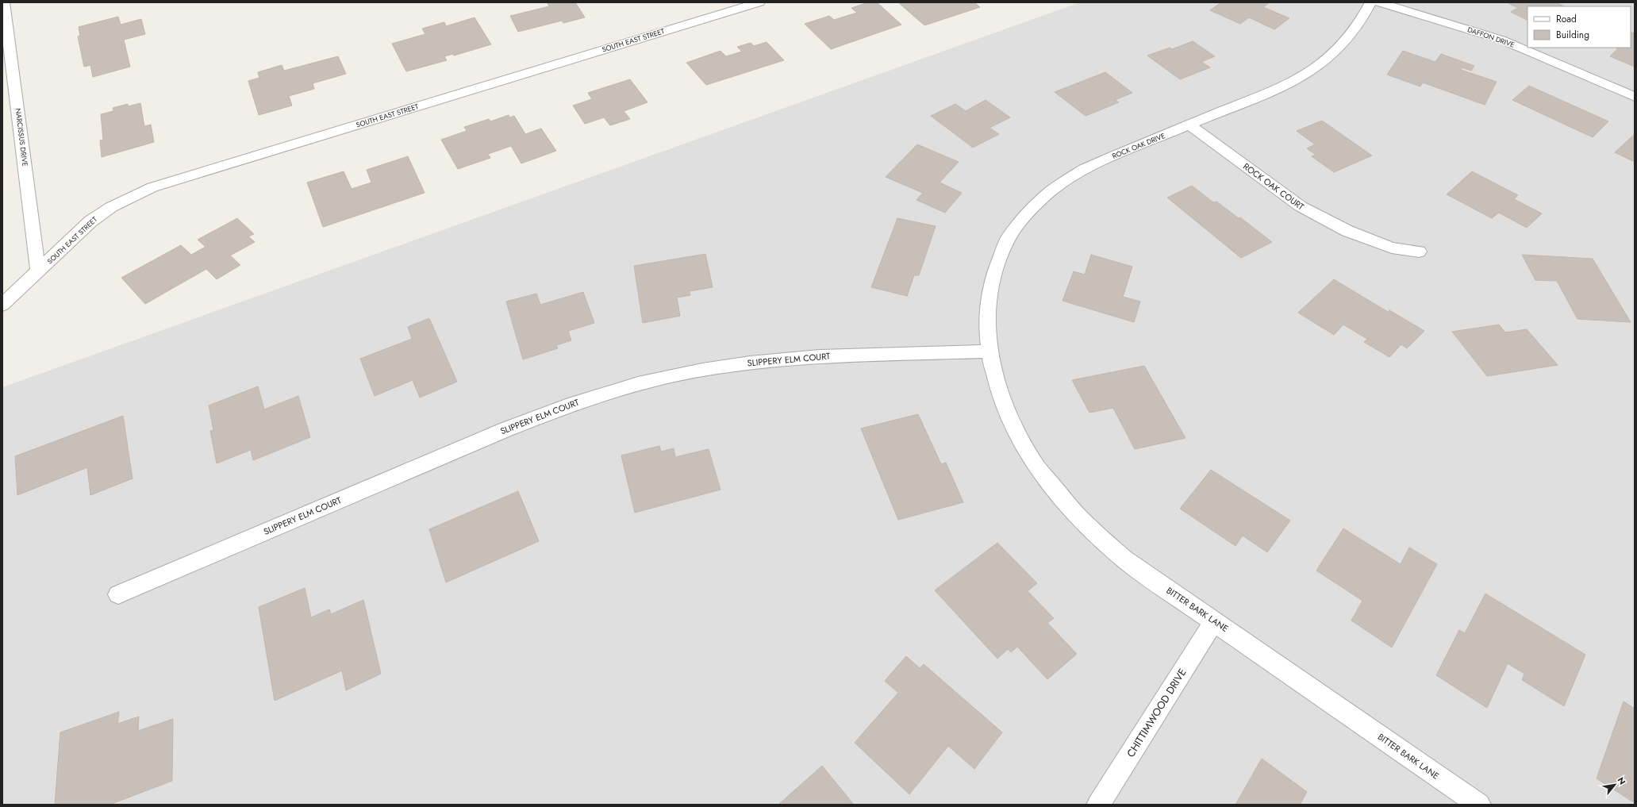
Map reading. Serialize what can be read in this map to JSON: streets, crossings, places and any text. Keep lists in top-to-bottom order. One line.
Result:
{"streets":{"street":["DAFFON DRIVE","SOUTH EAST STREET","NARCISSUS DRIVE","ROCK OAK DRIVE","ROCK OAK COURT","SLIPPERY ELM COURT","BITTER BARK LANE","CHITTIMWOOD DRIVE"]},"crossings":[["SOUTH EAST STREET","NARCISSUS DRIVE"],["ROCK OAK DRIVE","ROCK OAK COURT"],["ROCK OAK DRIVE","SLIPPERY ELM COURT"],["ROCK OAK DRIVE","BITTER BARK LANE"],["SLIPPERY ELM COURT","BITTER BARK LANE"],["BITTER BARK LANE","CHITTIMWOOD DRIVE"]],"legend":["Road","Building"],"north":"top right"}
